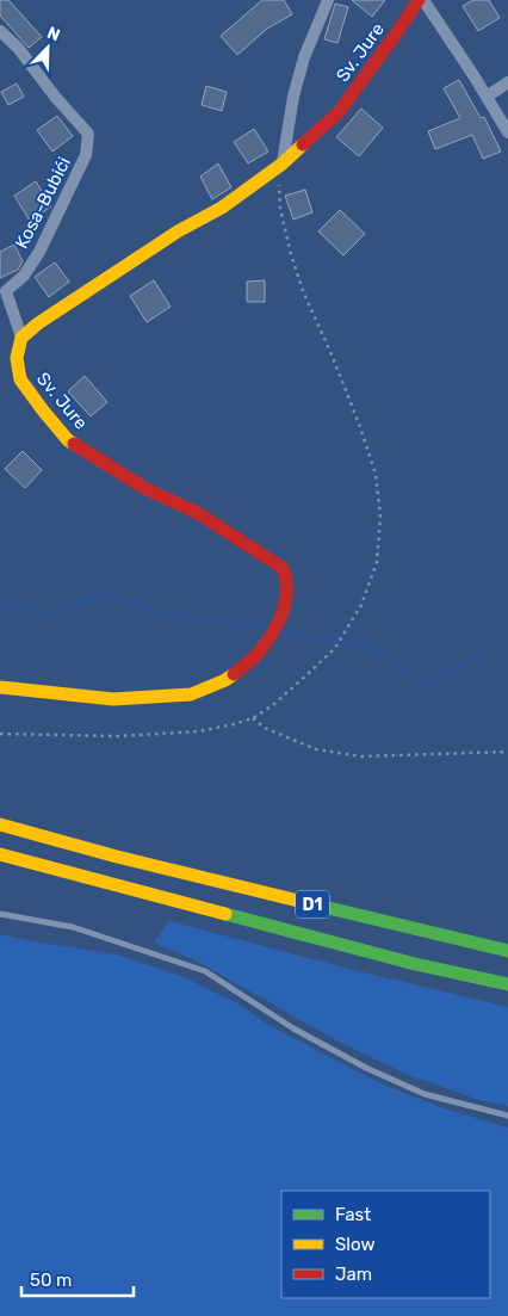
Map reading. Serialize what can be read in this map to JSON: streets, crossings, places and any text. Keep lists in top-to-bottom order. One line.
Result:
{"streets":{"main road":["Sv. Jure","D1"],"street":["Kosa-Bubići"]},"crossings":[["Sv. Jure","Kosa-Bubići"]],"legend":["Fast","Slow","Jam"],"scale_bar":"50 m","north":"top right"}
